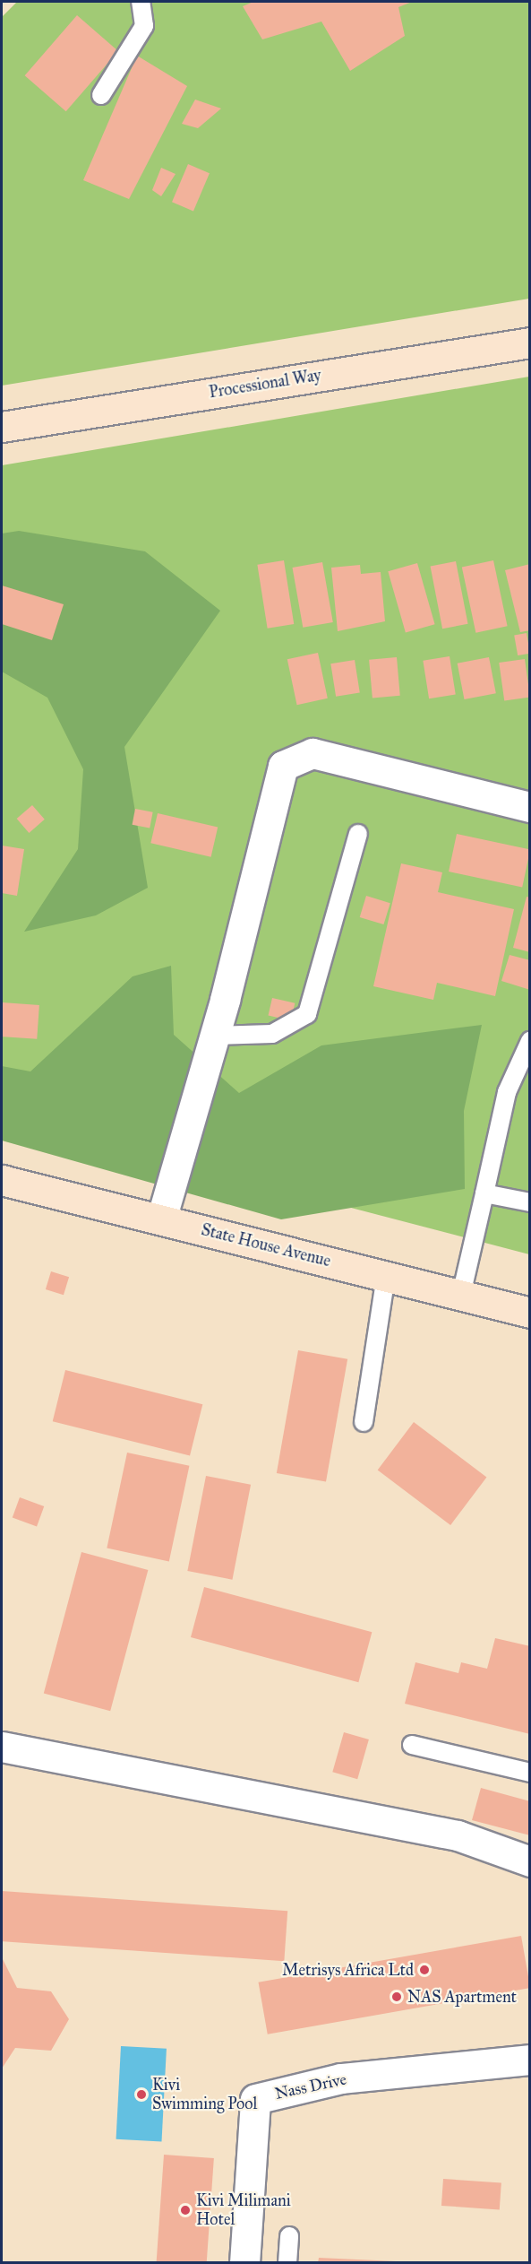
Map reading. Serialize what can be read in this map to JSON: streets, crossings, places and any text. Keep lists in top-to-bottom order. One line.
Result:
{"streets":{"main road":["Processional Way","State House Avenue"],"street":["Nass Drive"]},"places":["Metrisys Africa Ltd","NAS Apartment","Kivi Swimming Pool","Kivi Milimani Hotel"]}
